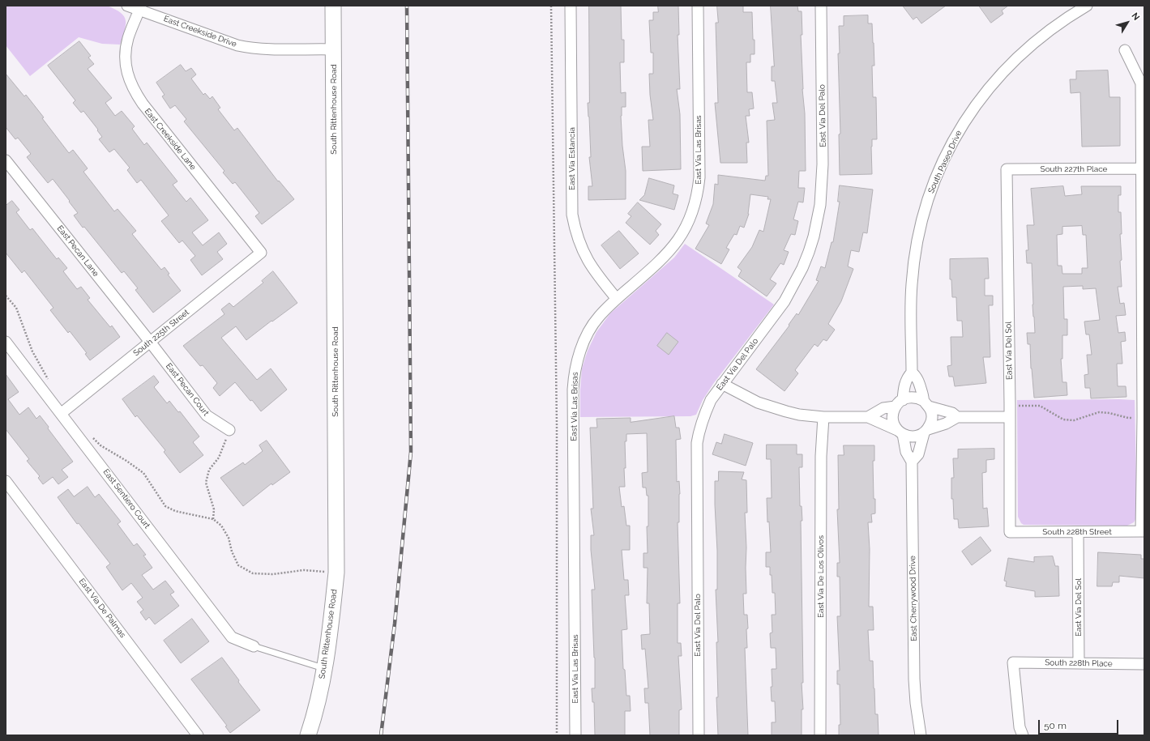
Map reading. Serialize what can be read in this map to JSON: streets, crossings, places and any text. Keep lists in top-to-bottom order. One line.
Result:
{"streets":{"main road":["South Rittenhouse Road"],"street":["East Creekside Drive","East Via Del Palo","East Creekside Lane","East Via Las Brisas","East Via Estancia","South Paseo Drive","South 227th Place","East Pecan Lane","South 225th Street","East Via Del Sol","East Pecan Court","East Sentiero Court","South 228th Street","East Via De Los Olivos","East Cherrywood Drive","East Via De Palmas","South 228th Place"]},"crossings":[["East Creekside Drive","South Rittenhouse Road"],["East Creekside Drive","East Creekside Lane"],["East Creekside Lane","South 225th Street"],["East Via Las Brisas","East Via Estancia"],["South 227th Place","East Via Del Sol"],["East Pecan Lane","South 225th Street"],["East Pecan Lane","East Pecan Court"],["South 225th Street","East Pecan Court"],["South 225th Street","East Sentiero Court"],["East Via Del Sol","South 228th Street"],["East Via Del Sol","South 228th Place"]],"scale_bar":"50 m","north":"top right"}
